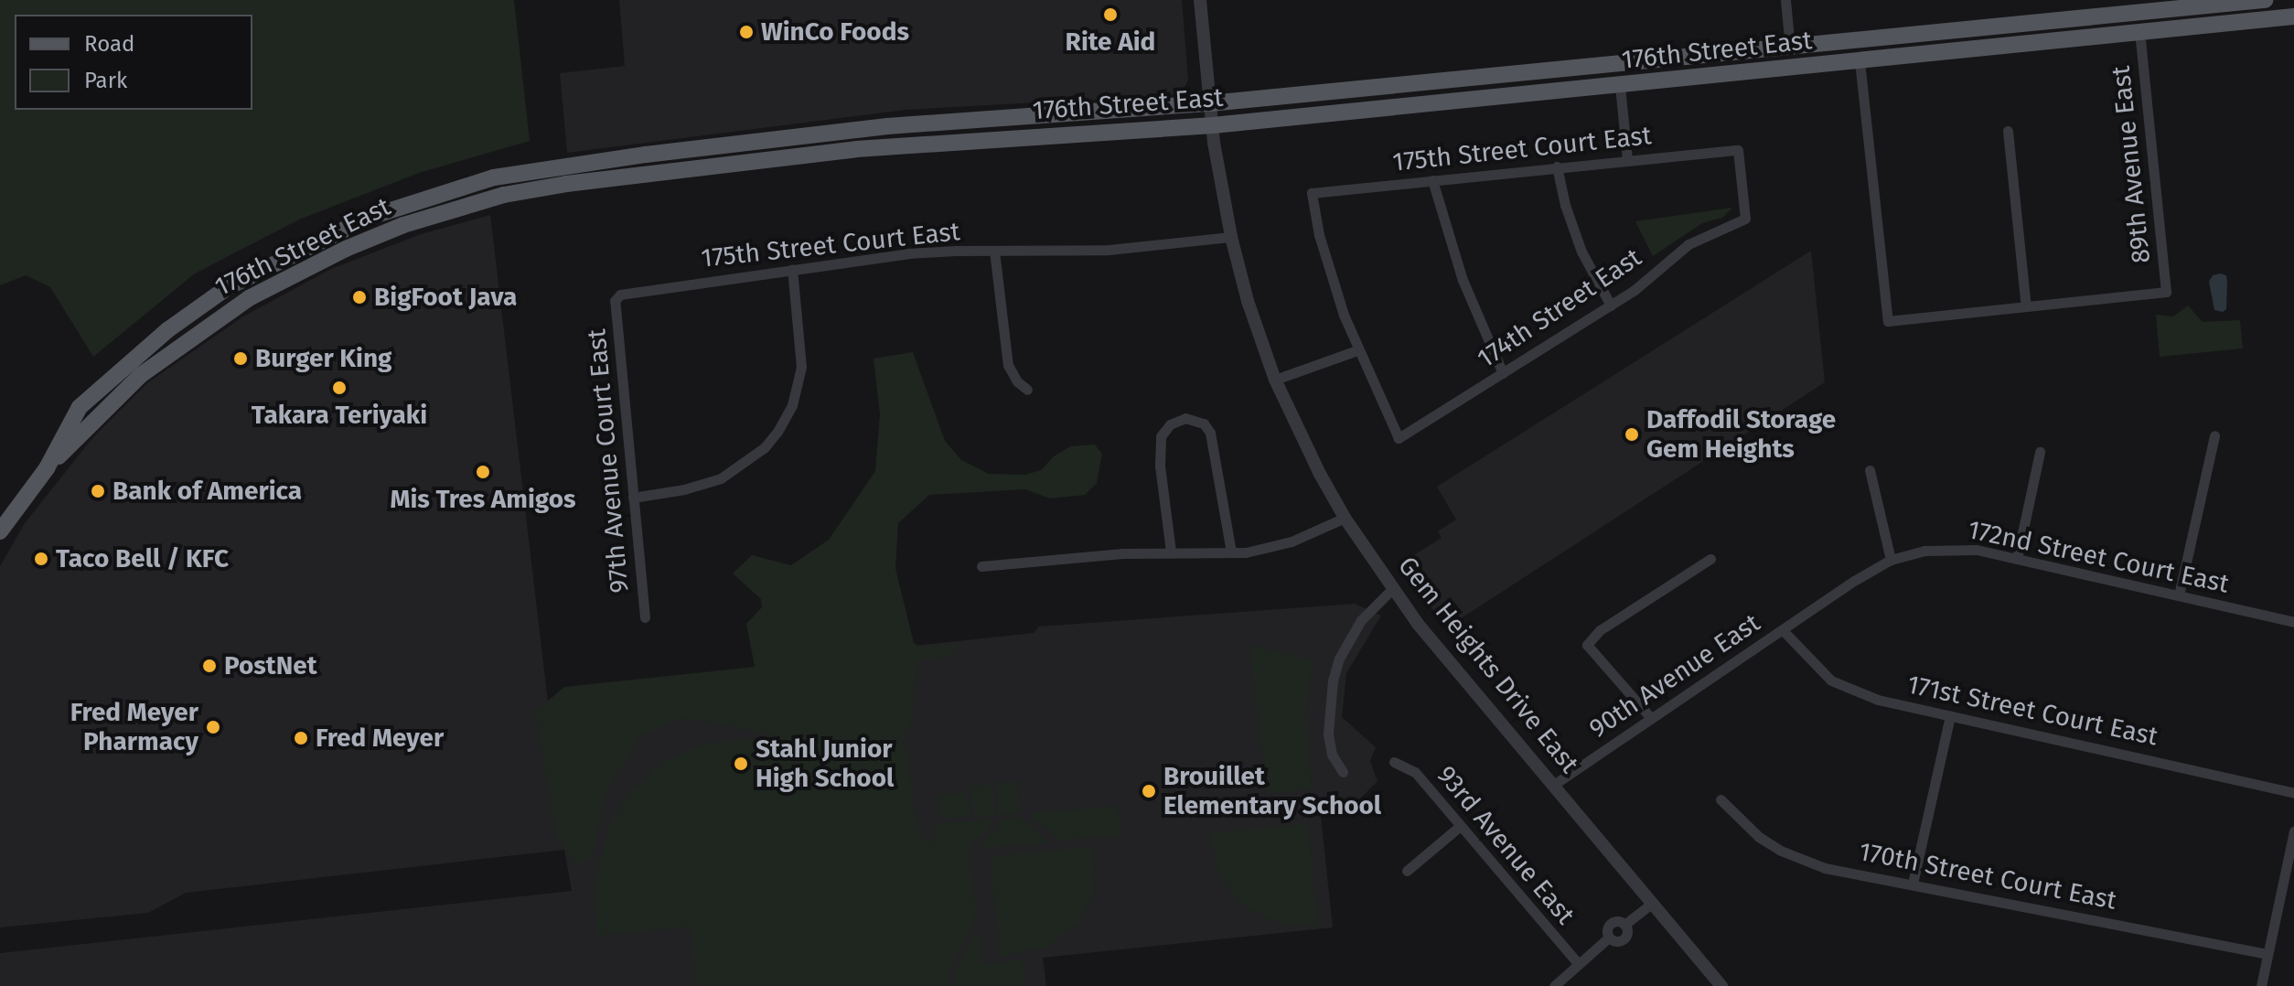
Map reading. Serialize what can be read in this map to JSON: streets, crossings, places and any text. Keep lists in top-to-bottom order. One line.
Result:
{"streets":{"main road":["176th Street East"],"street":["175th Street Court East","89th Avenue East","174th Street East","97th Avenue Court East","172nd Street Court East","Gem Heights Drive East","90th Avenue East","171st Street Court East","93rd Avenue East","170th Street Court East"]},"crossings":[["176th Street East","89th Avenue East"],["176th Street East","Gem Heights Drive East"],["175th Street Court East","174th Street East"],["175th Street Court East","97th Avenue Court East"],["175th Street Court East","Gem Heights Drive East"],["172nd Street Court East","90th Avenue East"],["172nd Street Court East","171st Street Court East"],["Gem Heights Drive East","90th Avenue East"],["90th Avenue East","171st Street Court East"]],"places":["Rite Aid","WinCo Foods","BigFoot Java","Burger King","Takara Teriyaki","Daffodil Storage Gem Heights","Mis Tres Amigos","Bank of America","Taco Bell / KFC","PostNet","Fred Meyer Pharmacy","Fred Meyer","Stahl Junior High School","Brouillet Elementary School"],"legend":["Road","Park"]}
